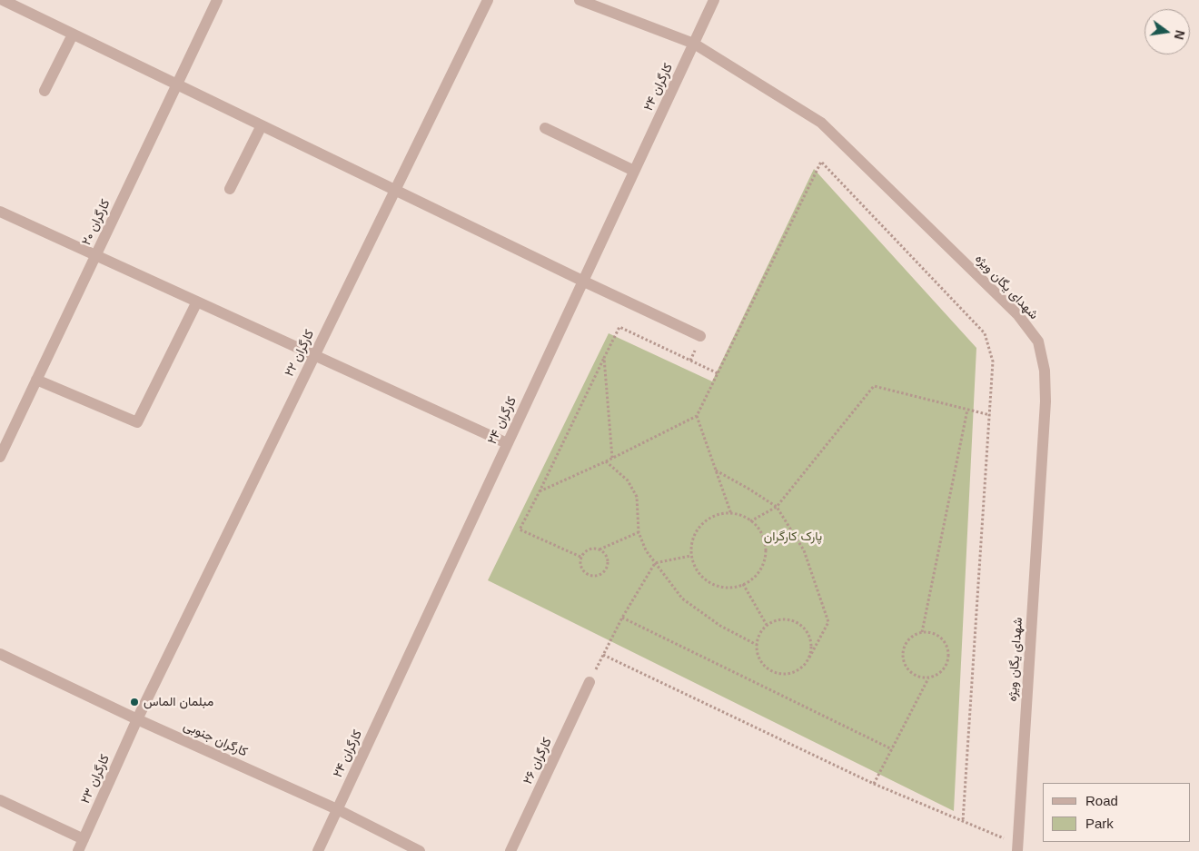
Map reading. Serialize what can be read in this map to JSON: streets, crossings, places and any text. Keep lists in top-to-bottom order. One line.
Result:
{"streets":{"street":["کارگران ۲۴","کارگران ۲۰","شهدای یگان ویژه","کارگران ۲۲","کارگران جنوبی","کارگران ۲۶","کارگران ۲۳"]},"crossings":[["کارگران ۲۴","شهدای یگان ویژه"],["کارگران ۲۴","کارگران جنوبی"],["کارگران ۲۲","کارگران جنوبی"],["کارگران ۲۲","کارگران ۲۳"],["کارگران جنوبی","کارگران ۲۳"]],"parks":["پارک کارگران"],"places":["مبلمان الماس"],"legend":["Road","Park"],"north":"right"}
